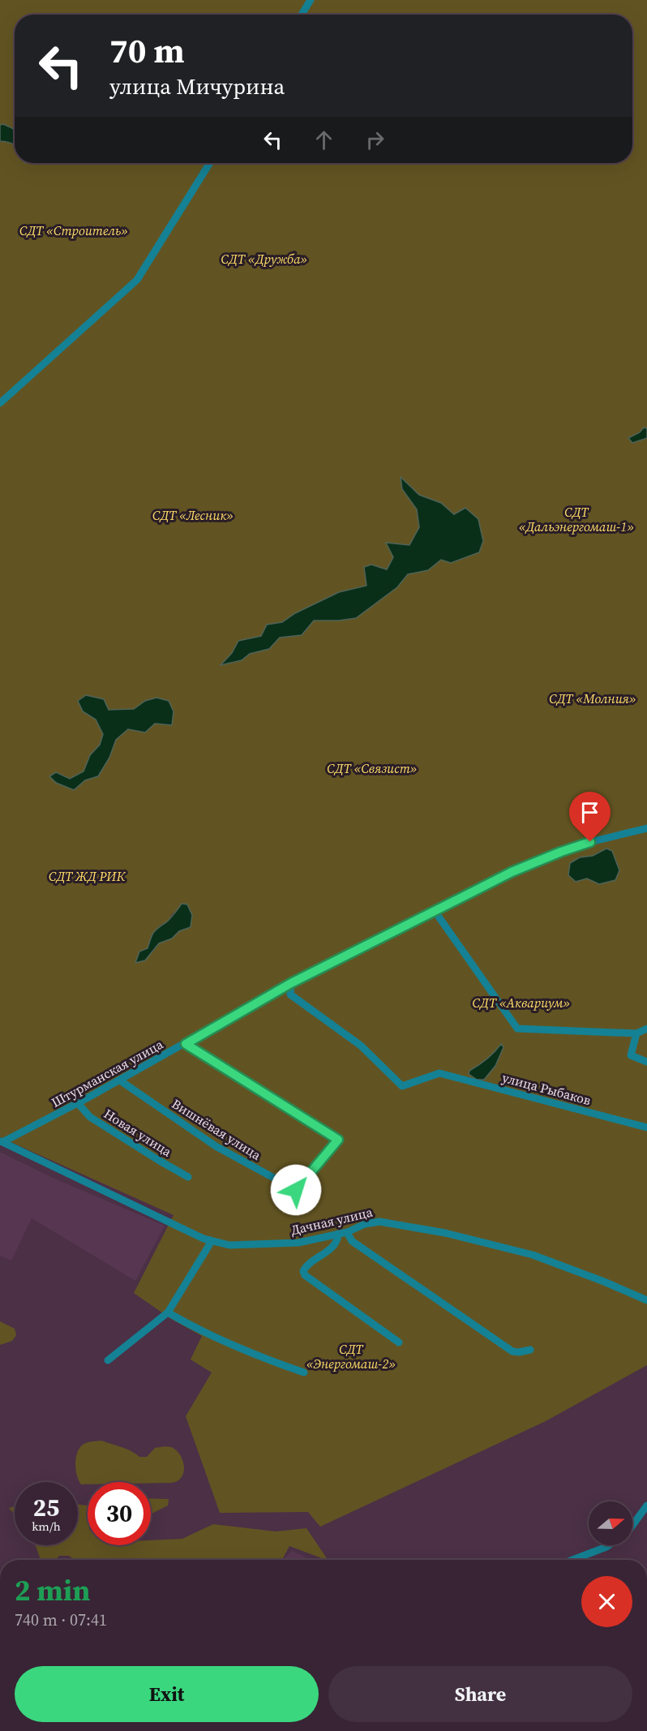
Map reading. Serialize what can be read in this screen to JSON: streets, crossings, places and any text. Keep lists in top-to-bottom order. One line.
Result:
{"streets":{"street":["Штурманская улица","улица Рыбаков","Вишнёвая улица","Новая улица","Дачная улица"]},"crossings":[["Штурманская улица","улица Рыбаков"],["Штурманская улица","Вишнёвая улица"],["Штурманская улица","Новая улица"],["Штурманская улица","Дачная улица"]],"parks":["СДТ «Строитель»","СДТ «Дружба»","СДТ «Дальэнергомаш-1»","СДТ «Лесник»","СДТ «Молния»","СДТ «Связист»","СДТ ЖД РИК","СДТ «Аквариум»","СДТ «Энергомаш-2»"],"north":"right","page":{"turn":["70 m","улица Мичурина"],"speed":"25 km/h","limit":"30","heading":["2 min","740 m · 07:41"],"buttons":["Exit","Share"]}}
